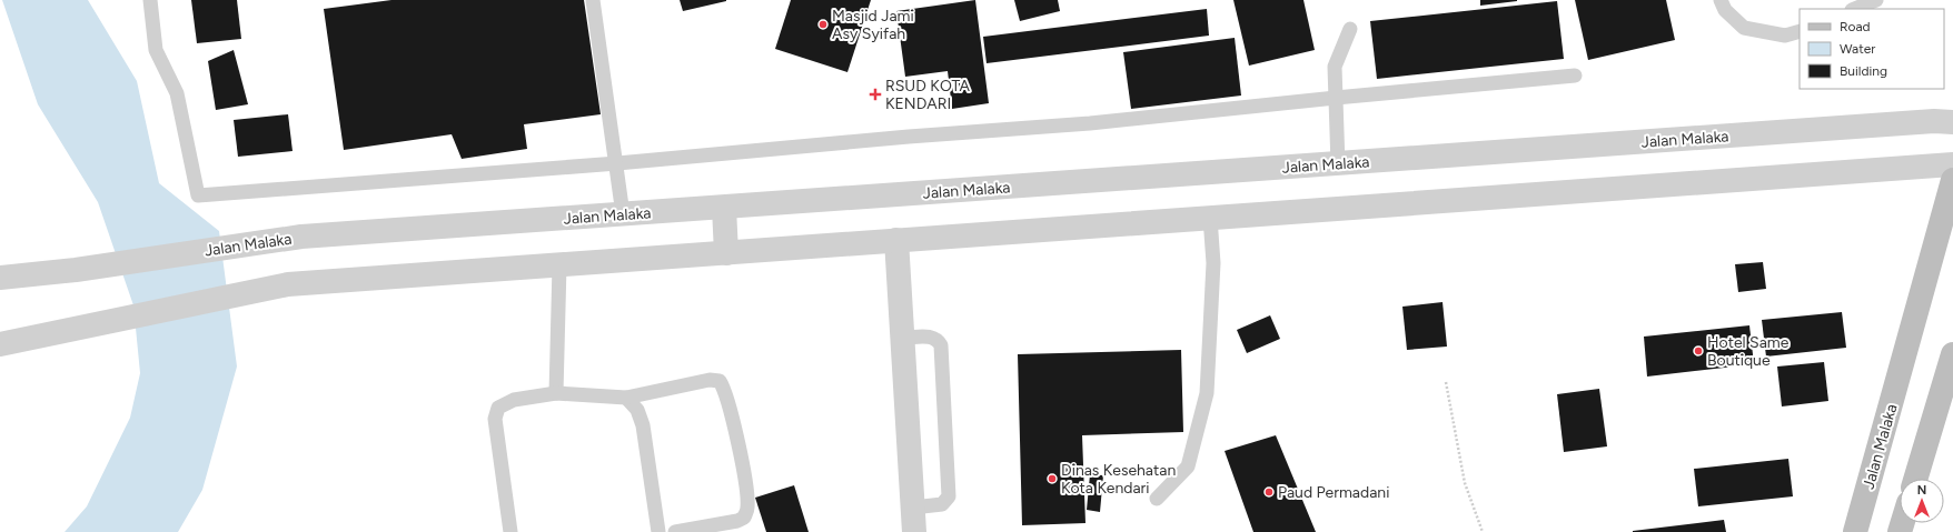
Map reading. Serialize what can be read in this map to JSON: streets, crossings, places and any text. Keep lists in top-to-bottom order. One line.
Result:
{"streets":{"street":["Jalan Malaka"]},"places":{"other":["Masjid Jami Asy Syifah","Hotel Same Boutique","Dinas Kesehatan Kota Kendari","Paud Permadani"],"health":["RSUD KOTA KENDARI"]},"legend":["Road","Water","Building"],"north":"top"}
